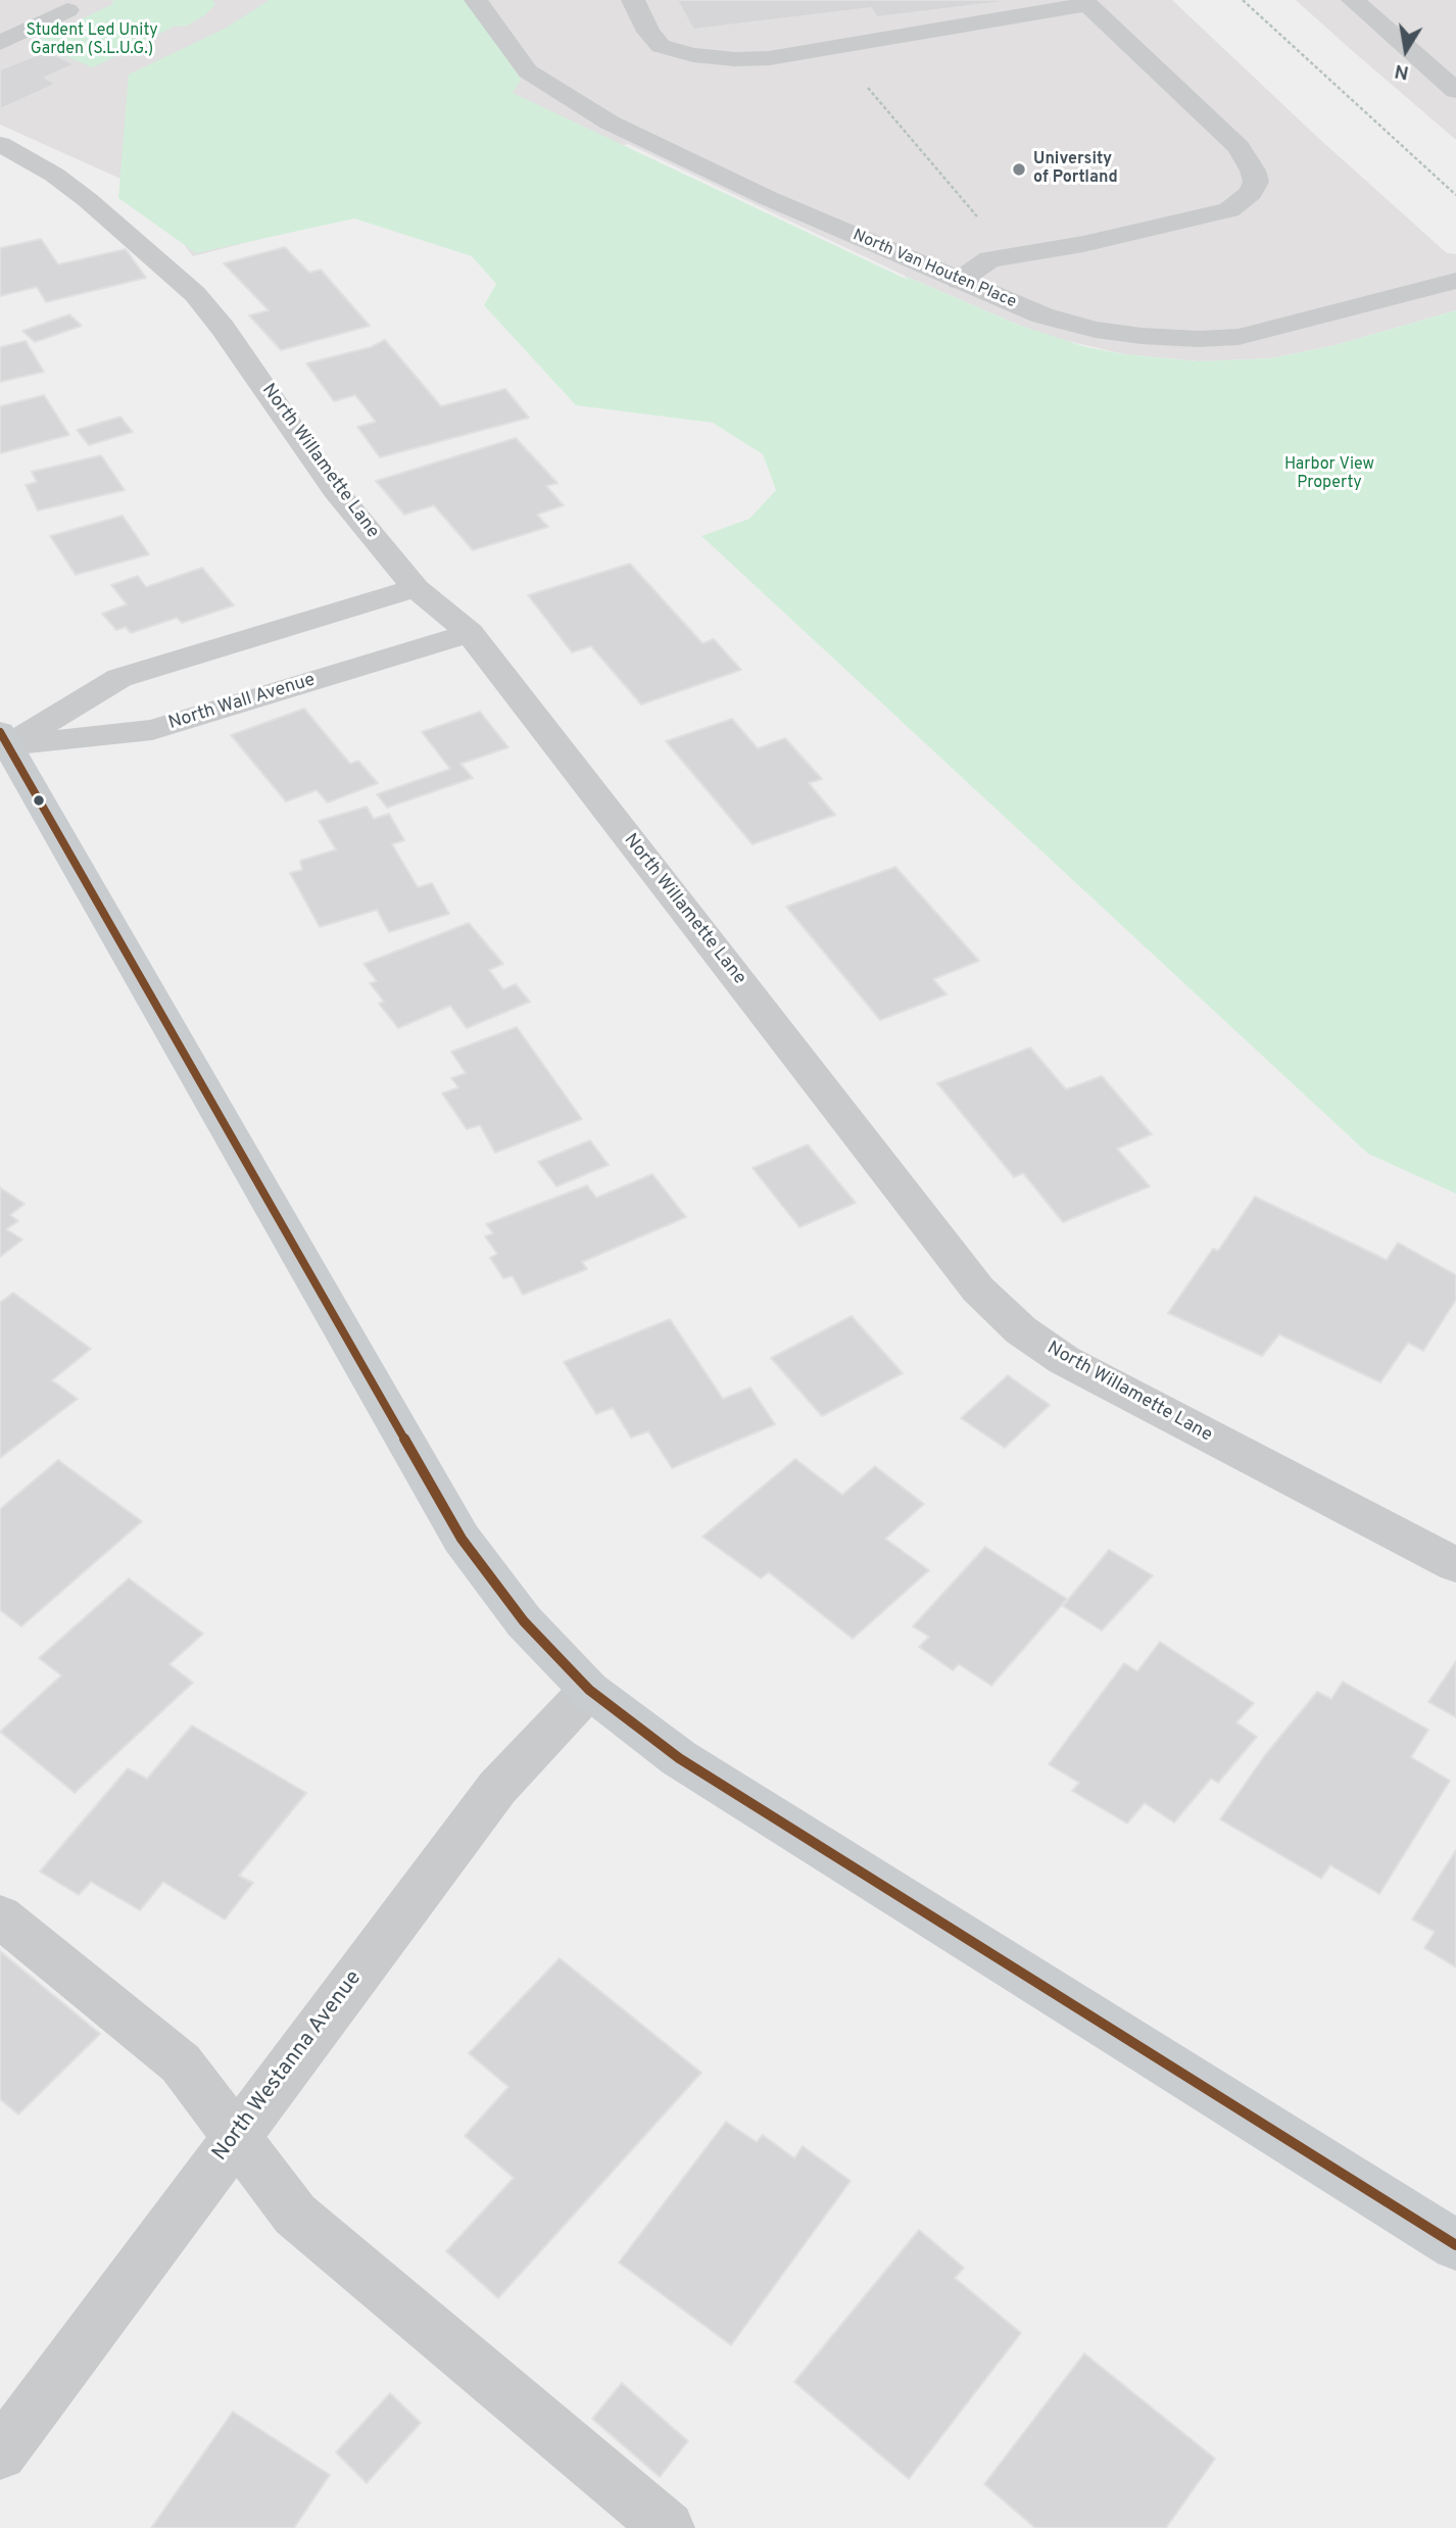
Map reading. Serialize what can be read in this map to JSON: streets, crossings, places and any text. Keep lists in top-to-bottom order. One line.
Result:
{"streets":{"street":["North Van Houten Place","North Willamette Lane","North Wall Avenue","North Westanna Avenue"]},"crossings":[["North Willamette Lane","North Wall Avenue"]],"parks":["Student Led Unity Garden (S.L.U.G.)","Harbor View Property"],"places":["University of Portland"],"north":"bottom"}
